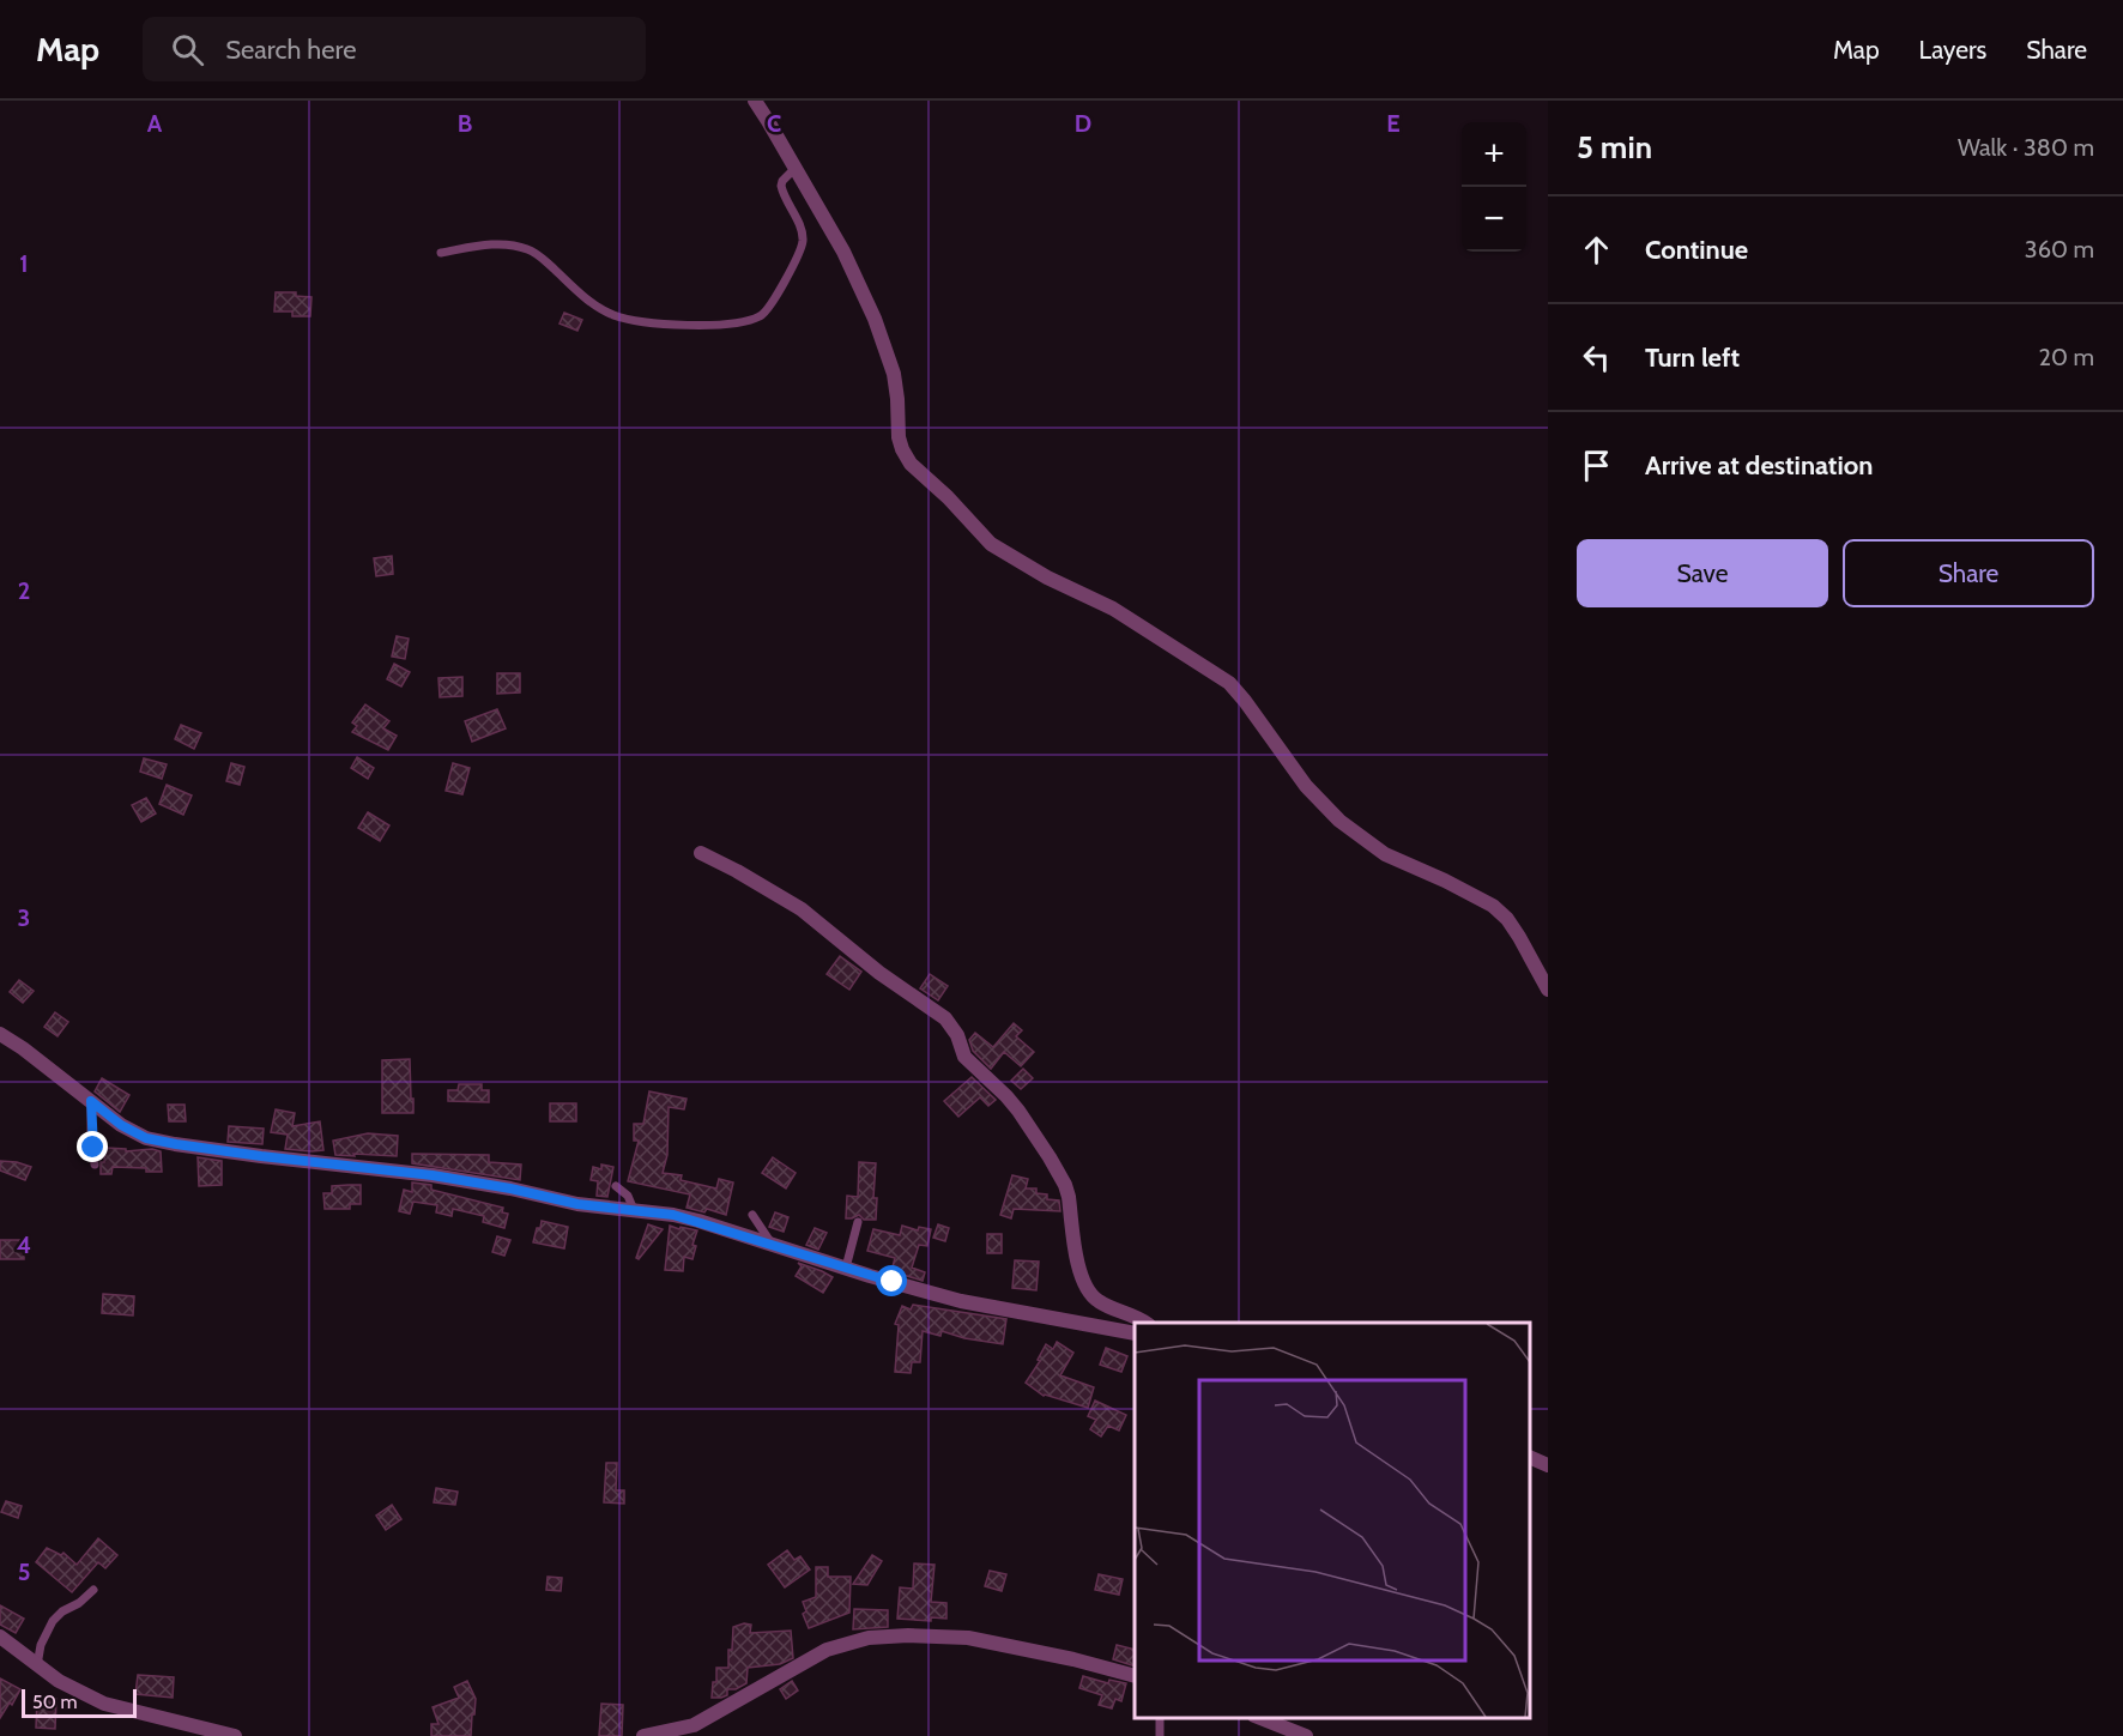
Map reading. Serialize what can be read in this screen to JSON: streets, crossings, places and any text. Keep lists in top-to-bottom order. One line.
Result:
{"scale_bar":"50 m","page":{"header":"Map","search":"Search here","nav":["Map","Layers","Share"],"heading":["5 min","Walk · 380 m"],"map_buttons":["+","−"],"list":[["Continue","360 m"],["Turn left","20 m"],"Arrive at destination"],"buttons":["Save","Share"],"scale":"50 m"},"grid":{"columns":["A","B","C","D","E"],"rows":["1","2","3","4","5"]}}
